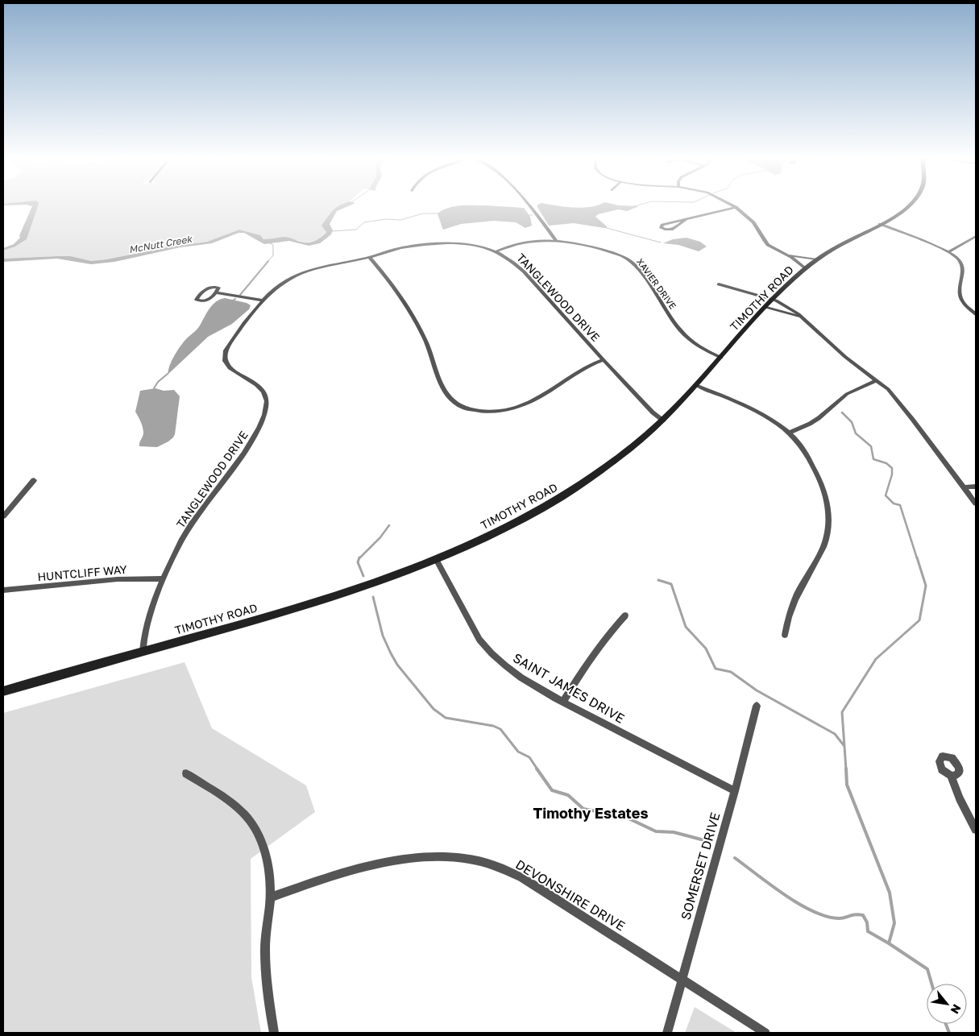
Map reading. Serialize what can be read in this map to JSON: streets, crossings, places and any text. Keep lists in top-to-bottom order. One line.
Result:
{"streets":{"main road":["TIMOTHY ROAD"],"street":["XAVIER DRIVE","TANGLEWOOD DRIVE","HUNTCLIFF WAY","SAINT JAMES DRIVE","SOMERSET DRIVE","DEVONSHIRE DRIVE"]},"crossings":[["XAVIER DRIVE","TANGLEWOOD DRIVE"],["XAVIER DRIVE","TIMOTHY ROAD"],["TANGLEWOOD DRIVE","TIMOTHY ROAD"],["TANGLEWOOD DRIVE","HUNTCLIFF WAY"],["TIMOTHY ROAD","SAINT JAMES DRIVE"],["SAINT JAMES DRIVE","SOMERSET DRIVE"],["SOMERSET DRIVE","DEVONSHIRE DRIVE"]],"districts":["Timothy Estates"],"water":["McNutt Creek"],"north":"bottom right"}
